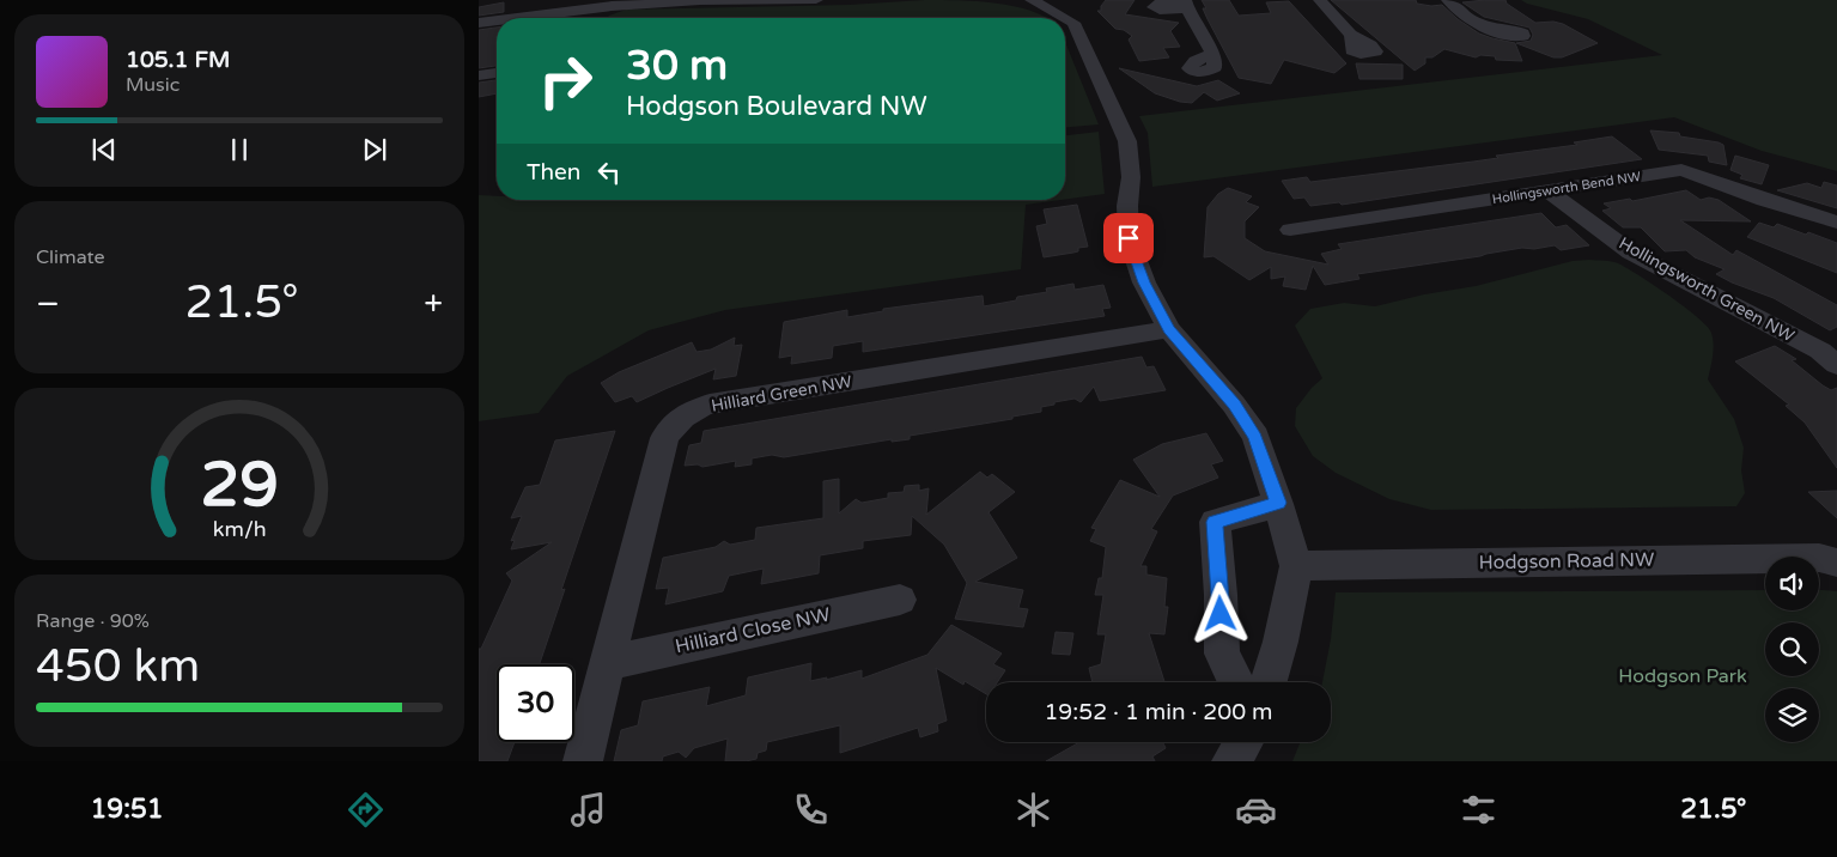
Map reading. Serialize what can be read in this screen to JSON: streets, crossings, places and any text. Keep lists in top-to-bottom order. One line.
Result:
{"streets":{"street":["Hollingsworth Bend NW","Hollingsworth Green NW","Hilliard Green NW","Hodgson Road NW","Hilliard Close NW"]},"crossings":[["Hollingsworth Bend NW","Hollingsworth Green NW"],["Hilliard Green NW","Hilliard Close NW"]],"parks":["Hodgson Park"],"page":{"turn":["30 m","Hodgson Boulevard NW"],"song":["105.1 FM","Music"],"then":"Then","tile":["Climate",["Range · 90%","450 km"]],"heat":["−","21.5°","+"],"limit":"30","trip":"19:52 · 1 min · 200 m","tabs":["19:51","21.5°"],"gauge":["29","km/h"]}}
